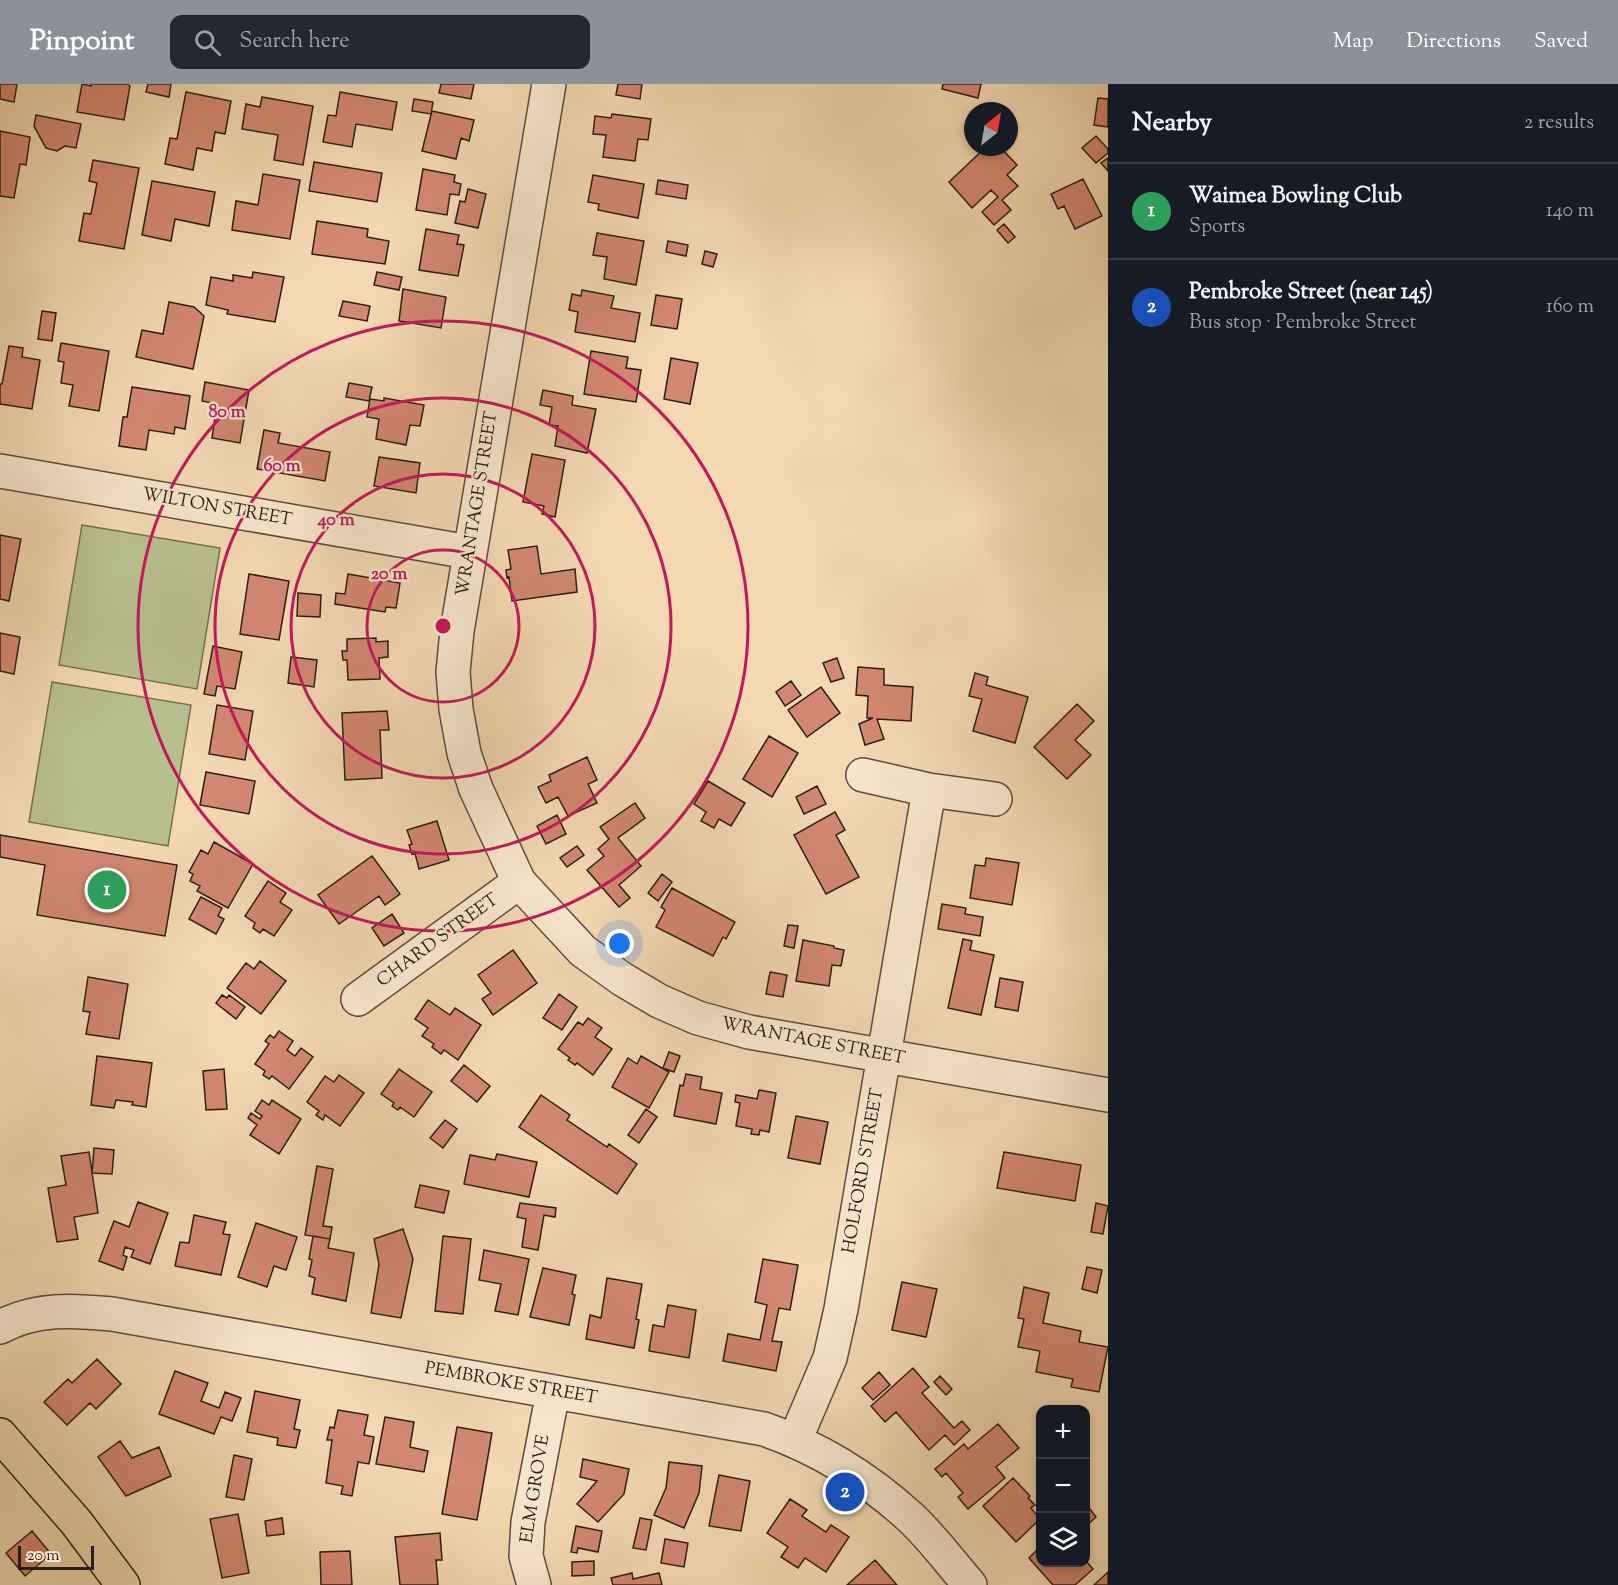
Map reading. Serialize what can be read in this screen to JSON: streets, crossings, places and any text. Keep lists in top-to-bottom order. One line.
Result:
{"streets":{"street":["WRANTAGE STREET","WILTON STREET","CHARD STREET","HOLFORD STREET","PEMBROKE STREET","ELM GROVE"]},"crossings":[["WRANTAGE STREET","WILTON STREET"],["WRANTAGE STREET","CHARD STREET"],["WRANTAGE STREET","HOLFORD STREET"],["HOLFORD STREET","PEMBROKE STREET"],["PEMBROKE STREET","ELM GROVE"]],"scale_bar":"20 m","north":"top right","page":{"header":"Pinpoint","search":"Search here","nav":["Map","Directions","Saved"],"heading":["Nearby","2 results"],"list":[{"mark":"1","name":"Waimea Bowling Club","note":"Sports","value":"140 m"},{"mark":"2","name":"Pembroke Street (near 145)","note":"Bus stop · Pembroke Street","value":"160 m"}],"pins":["1","2"],"map_buttons":["+","−"],"scale":"20 m"},"rings":["80 m","60 m","40 m","20 m"]}
